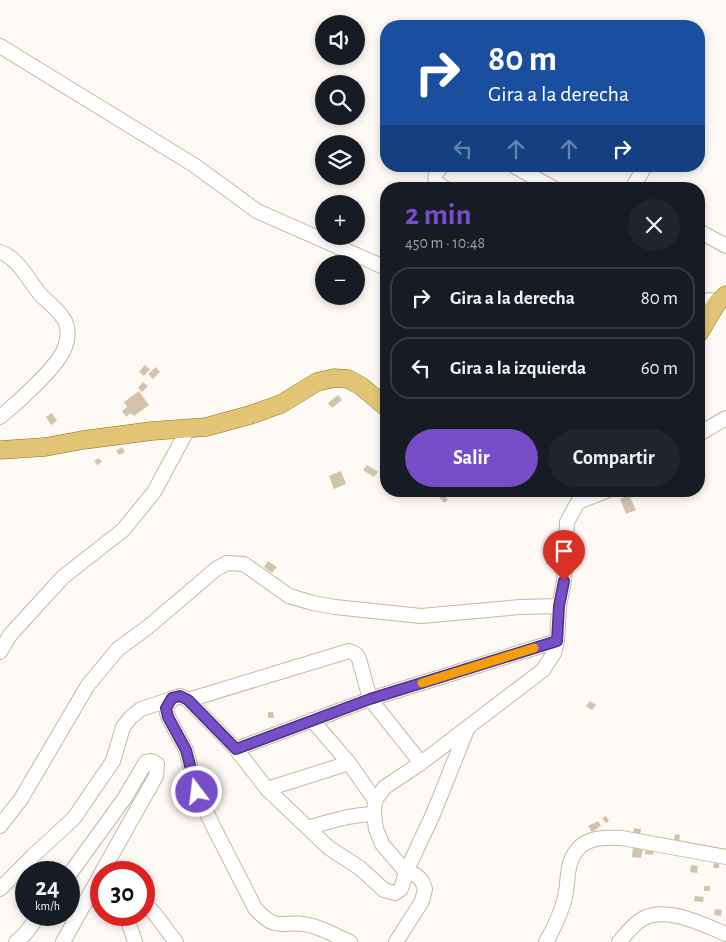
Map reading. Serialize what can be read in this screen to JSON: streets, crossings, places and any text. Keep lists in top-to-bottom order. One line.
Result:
{"page":{"map_buttons":["+","−"],"turn":["80 m","Gira a la derecha"],"heading":["2 min","450 m · 10:48"],"list":[{"name":"Gira a la derecha","value":"80 m"},{"name":"Gira a la izquierda","value":"60 m"}],"buttons":["Salir","Compartir"],"speed":"24 km/h","limit":"30"}}
